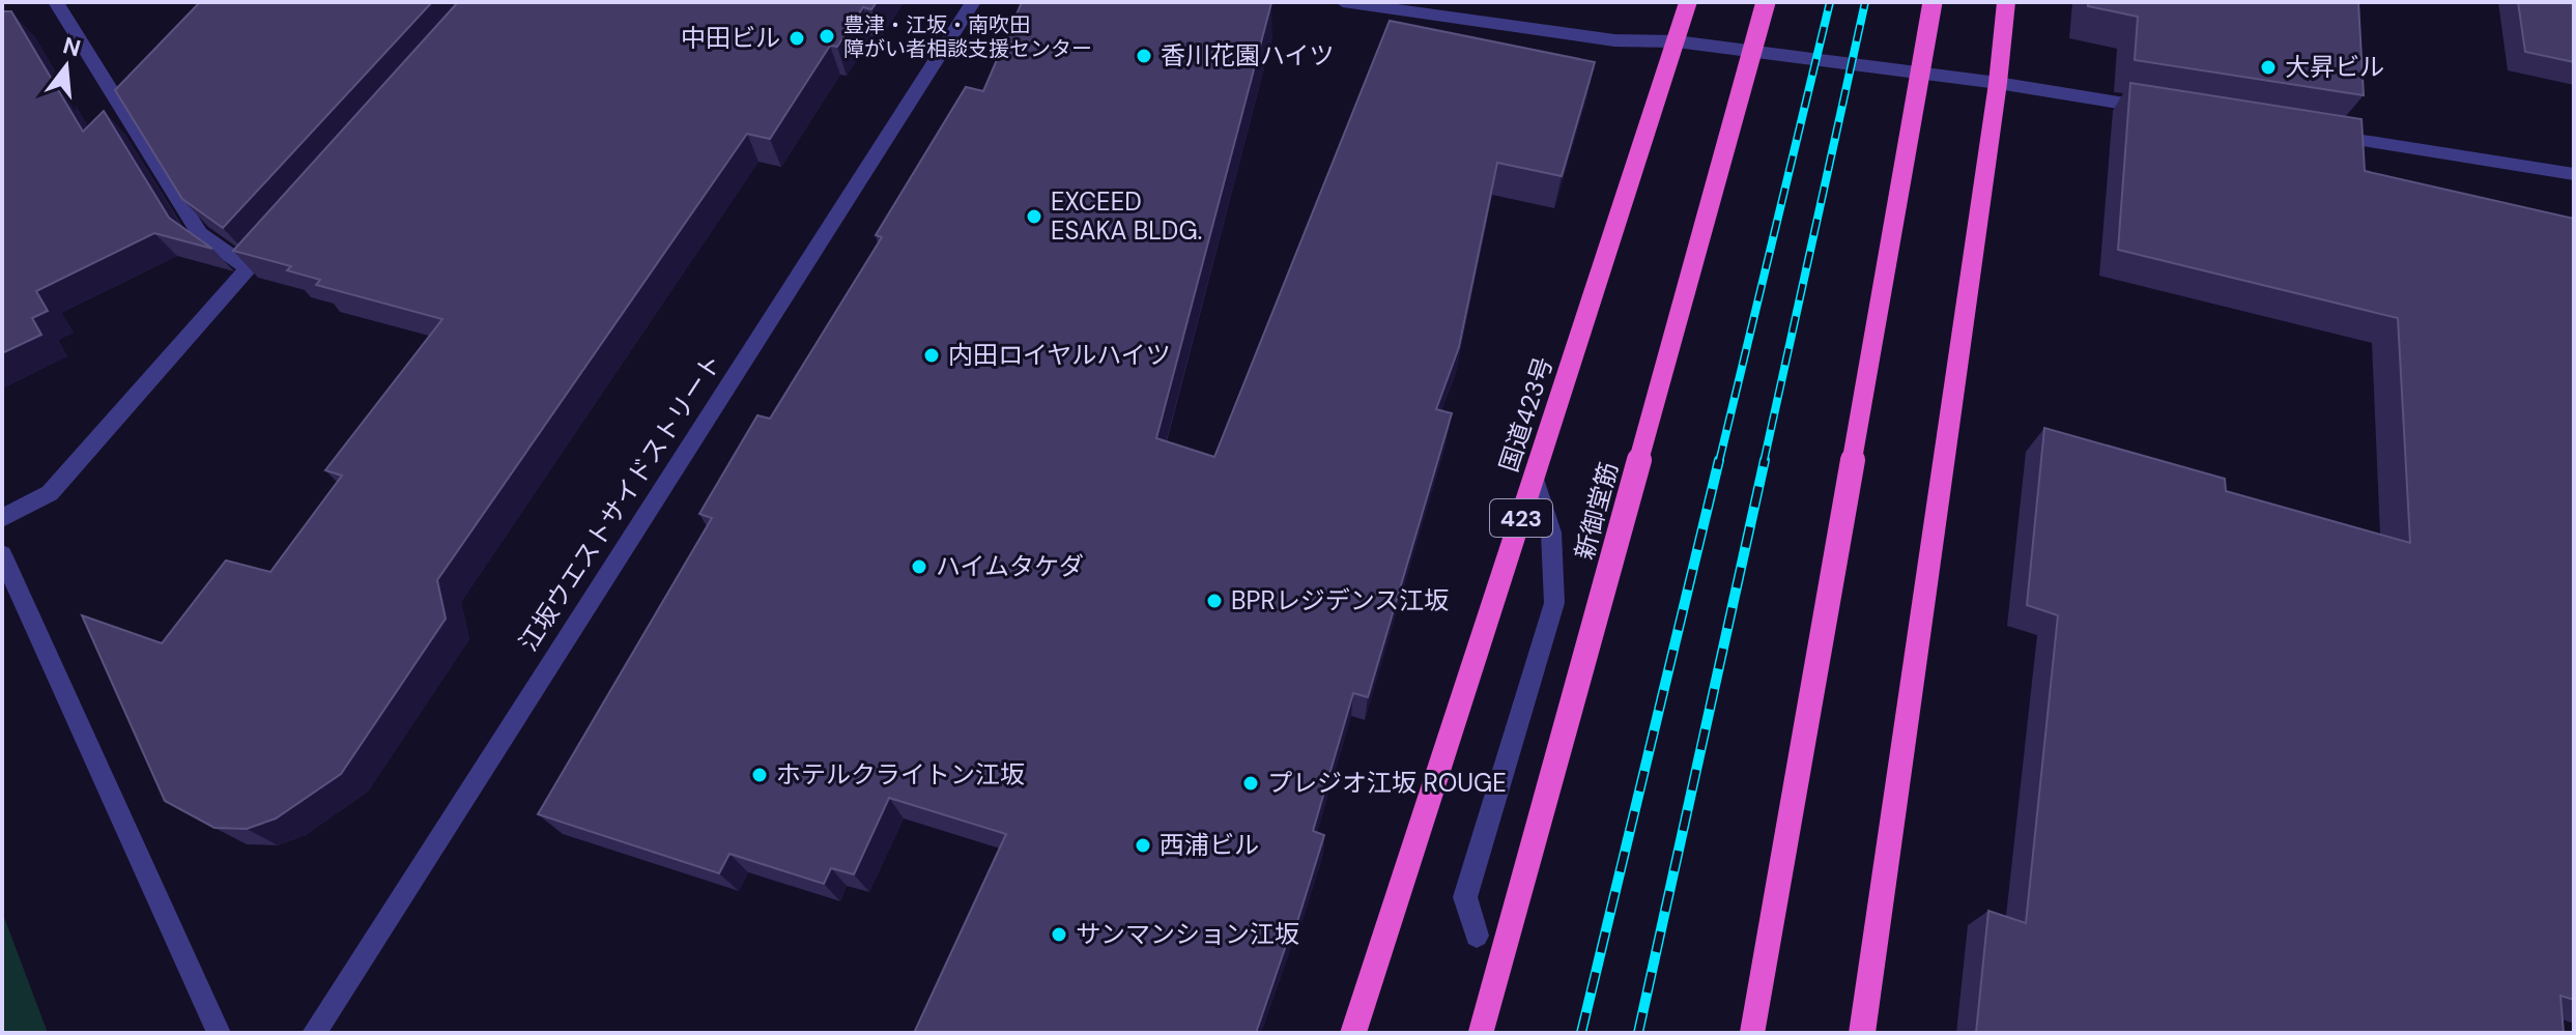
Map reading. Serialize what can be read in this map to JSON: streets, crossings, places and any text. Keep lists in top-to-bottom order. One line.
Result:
{"streets":{"highway":["国道423号","新御堂筋","423"],"street":["江坂ウエストサイドストリート"]},"places":["豊津・江坂・南吹田 障がい者相談支援センター","中田ビル","香川花園ハイツ","大昇ビル","EXCEED ESAKA BLDG.","内田ロイヤルハイツ","ハイムタケダ","BPRレジデンス江坂","ホテルクライトン江坂","プレジオ江坂 ROUGE","西浦ビル","サンマンション江坂"],"north":"top"}
